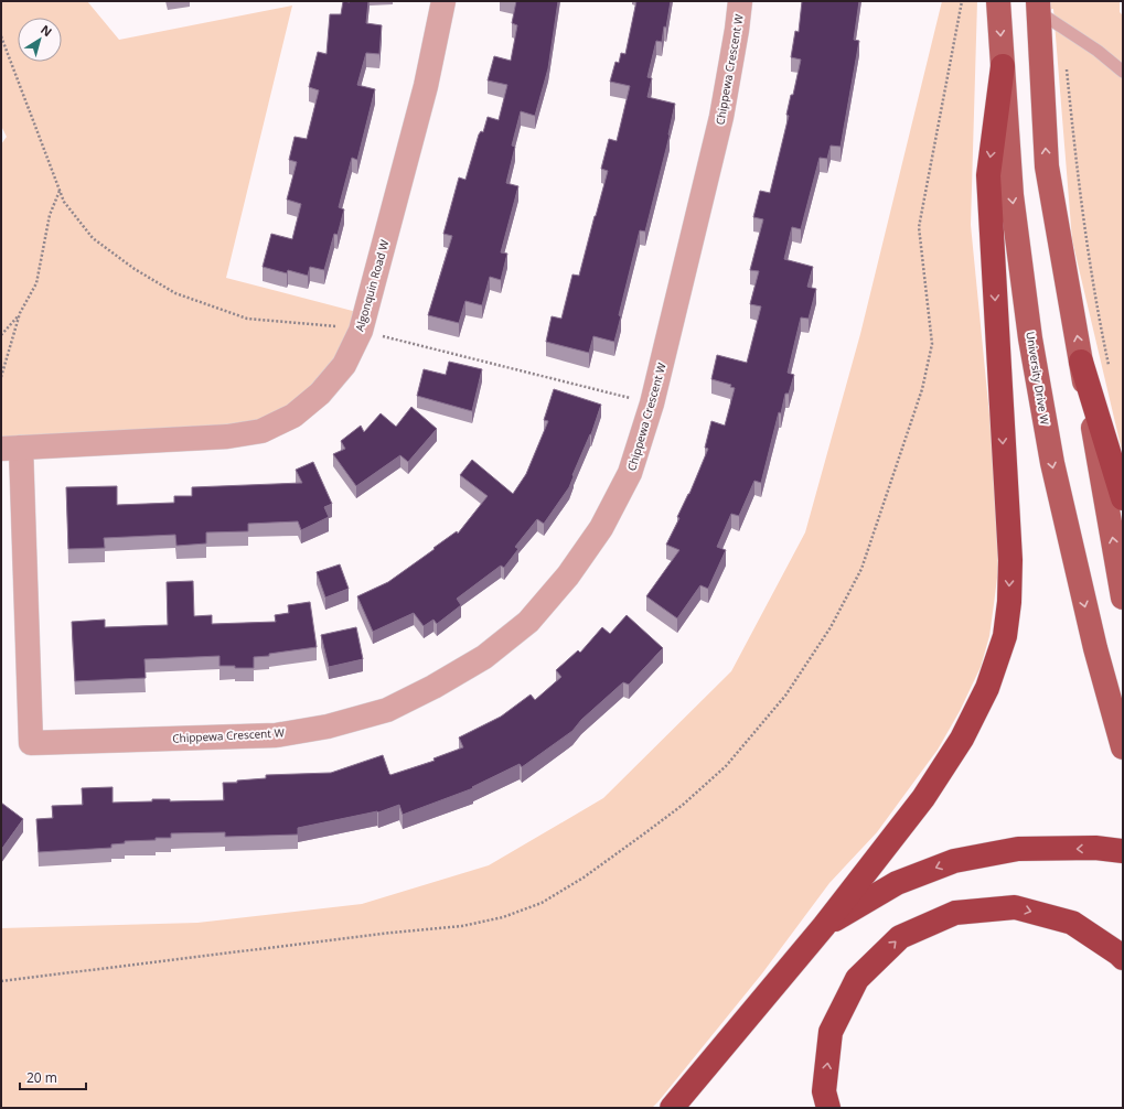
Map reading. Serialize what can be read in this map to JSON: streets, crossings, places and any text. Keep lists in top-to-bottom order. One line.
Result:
{"streets":{"main road":["University Drive W"],"street":["Chippewa Crescent W","Algonquin Road W"]},"crossings":[["Chippewa Crescent W","Algonquin Road W"]],"scale_bar":"20 m","north":"top right"}
